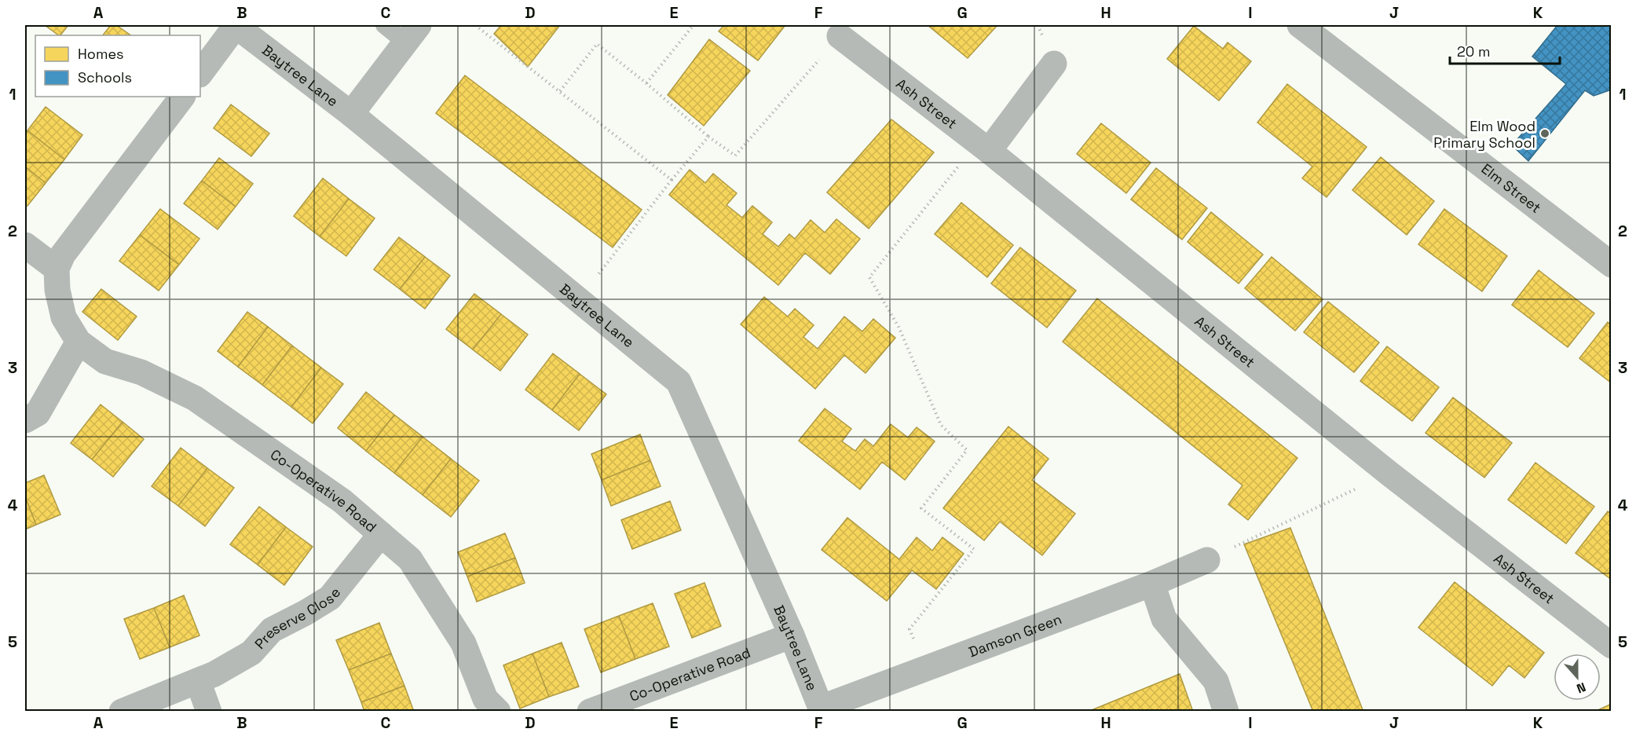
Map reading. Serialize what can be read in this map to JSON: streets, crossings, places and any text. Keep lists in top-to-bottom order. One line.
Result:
{"streets":{"street":["Baytree Lane","Ash Street","Elm Street","Co-Operative Road","Preserve Close","Damson Green"]},"crossings":[["Baytree Lane","Co-Operative Road"],["Baytree Lane","Damson Green"],["Co-Operative Road","Preserve Close"]],"places":["Elm Wood Primary School"],"legend":["Homes","Schools"],"scale_bar":"20 m","north":"bottom","grid":{"columns":["A","B","C","D","E","F","G","H","I","J","K"],"rows":["1","2","3","4","5"]}}
